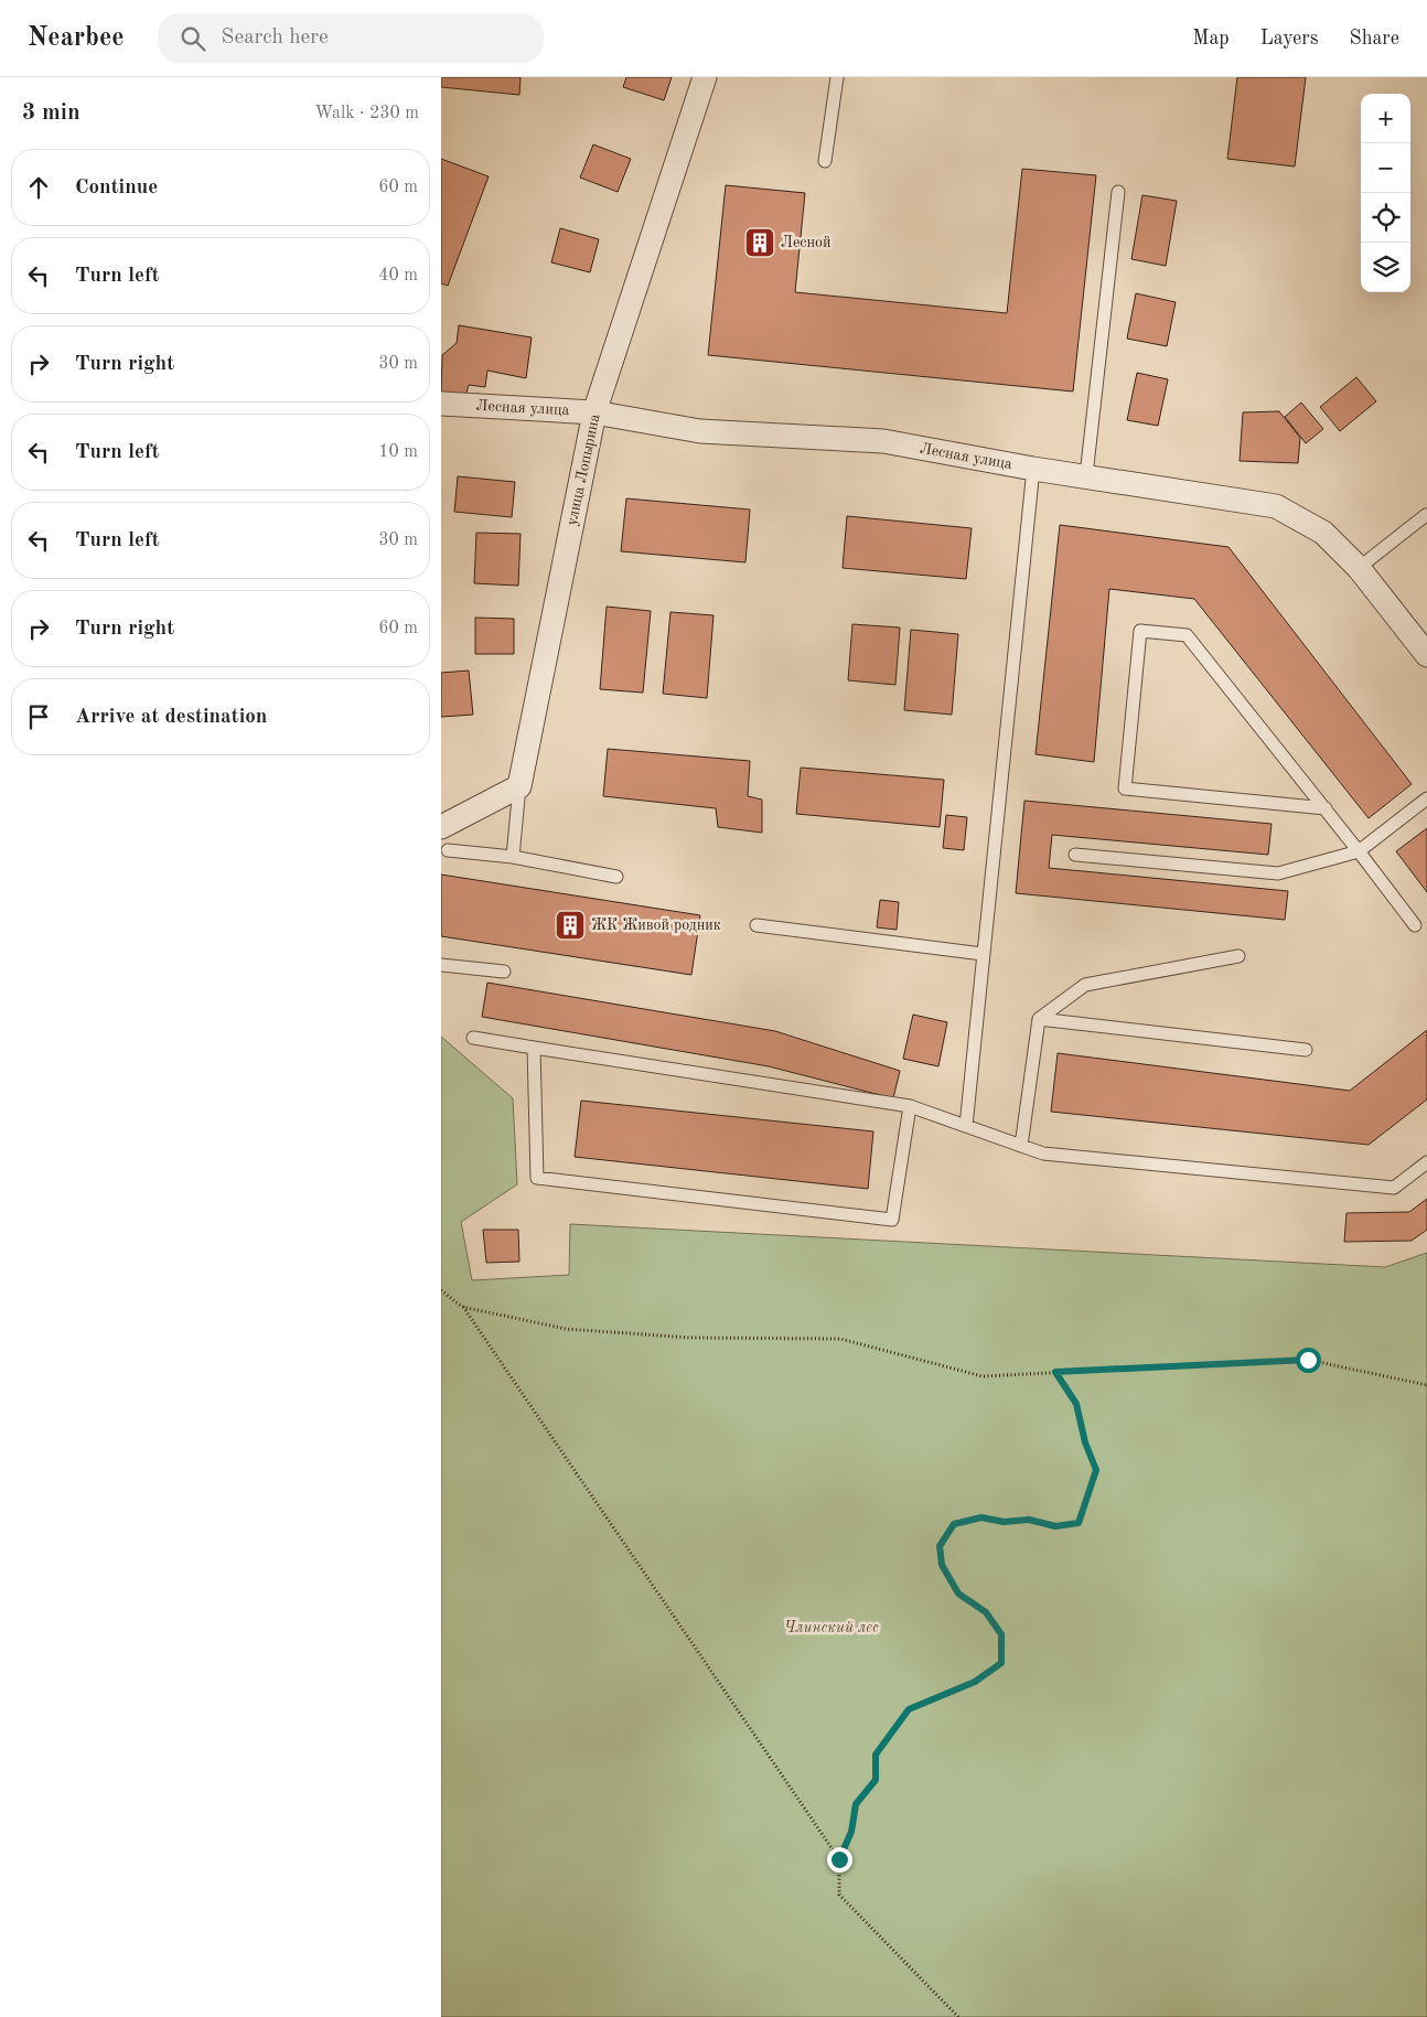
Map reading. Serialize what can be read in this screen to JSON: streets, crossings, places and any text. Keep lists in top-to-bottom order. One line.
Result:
{"streets":{"street":["Лесная улица","улица Лопырина"]},"crossings":[["Лесная улица","улица Лопырина"]],"parks":["Члинский лес"],"places":{"building":["Лесной","ЖК Живой родник"]},"page":{"header":"Nearbee","search":"Search here","nav":["Map","Layers","Share"],"heading":["3 min","Walk · 230 m"],"map_buttons":["+","−"],"list":[["Continue","60 m"],["Turn left","40 m"],["Turn right","30 m"],["Turn left","10 m"],["Turn left","30 m"],["Turn right","60 m"],"Arrive at destination"]}}
